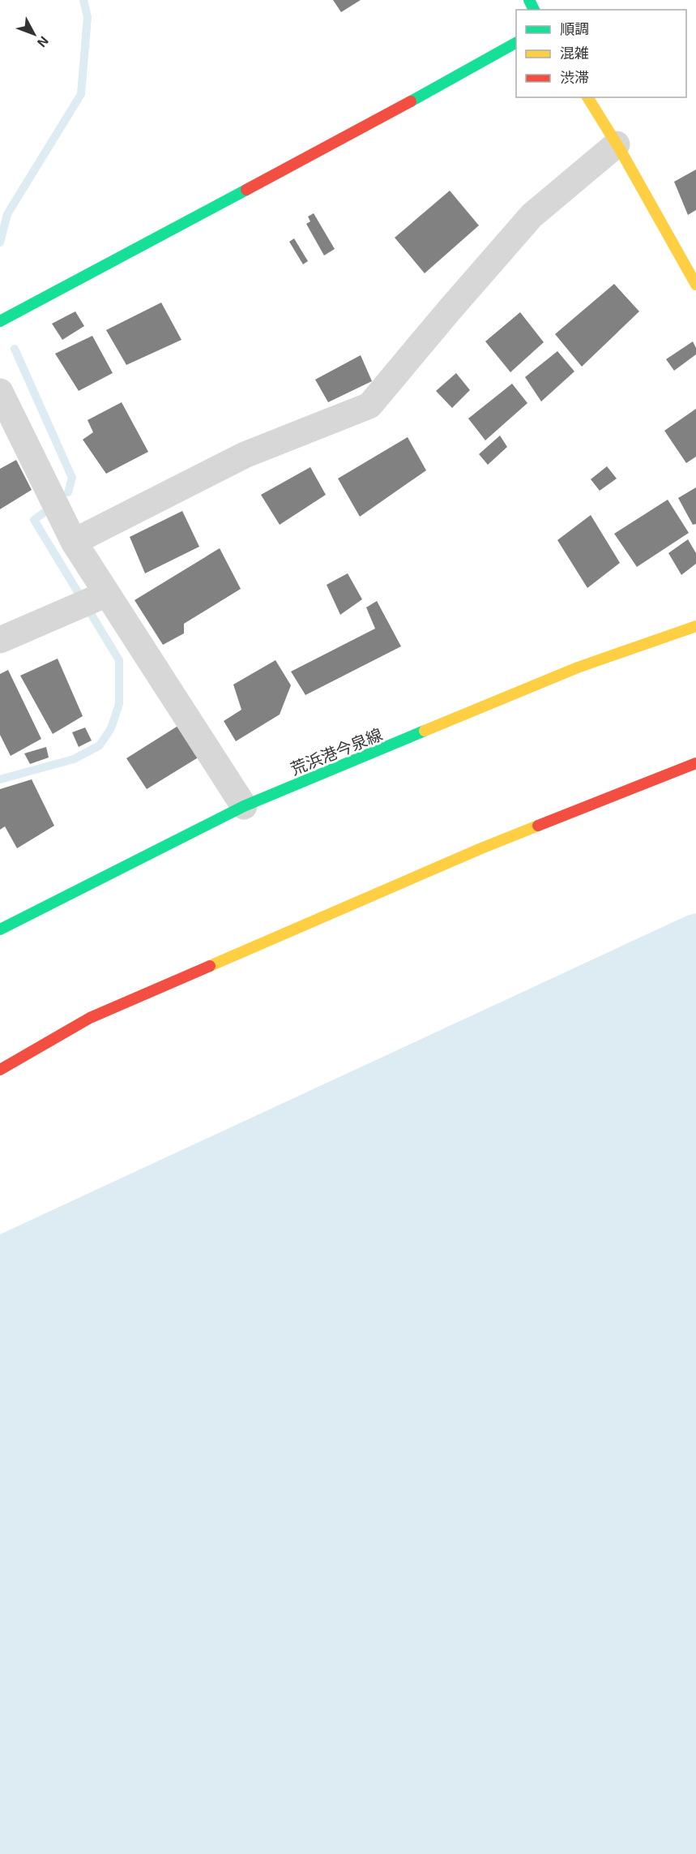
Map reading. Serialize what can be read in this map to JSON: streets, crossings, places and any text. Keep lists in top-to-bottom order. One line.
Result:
{"streets":{"street":["荒浜港今泉線"]},"legend":["順調","混雑","渋滞"],"north":"bottom right"}
